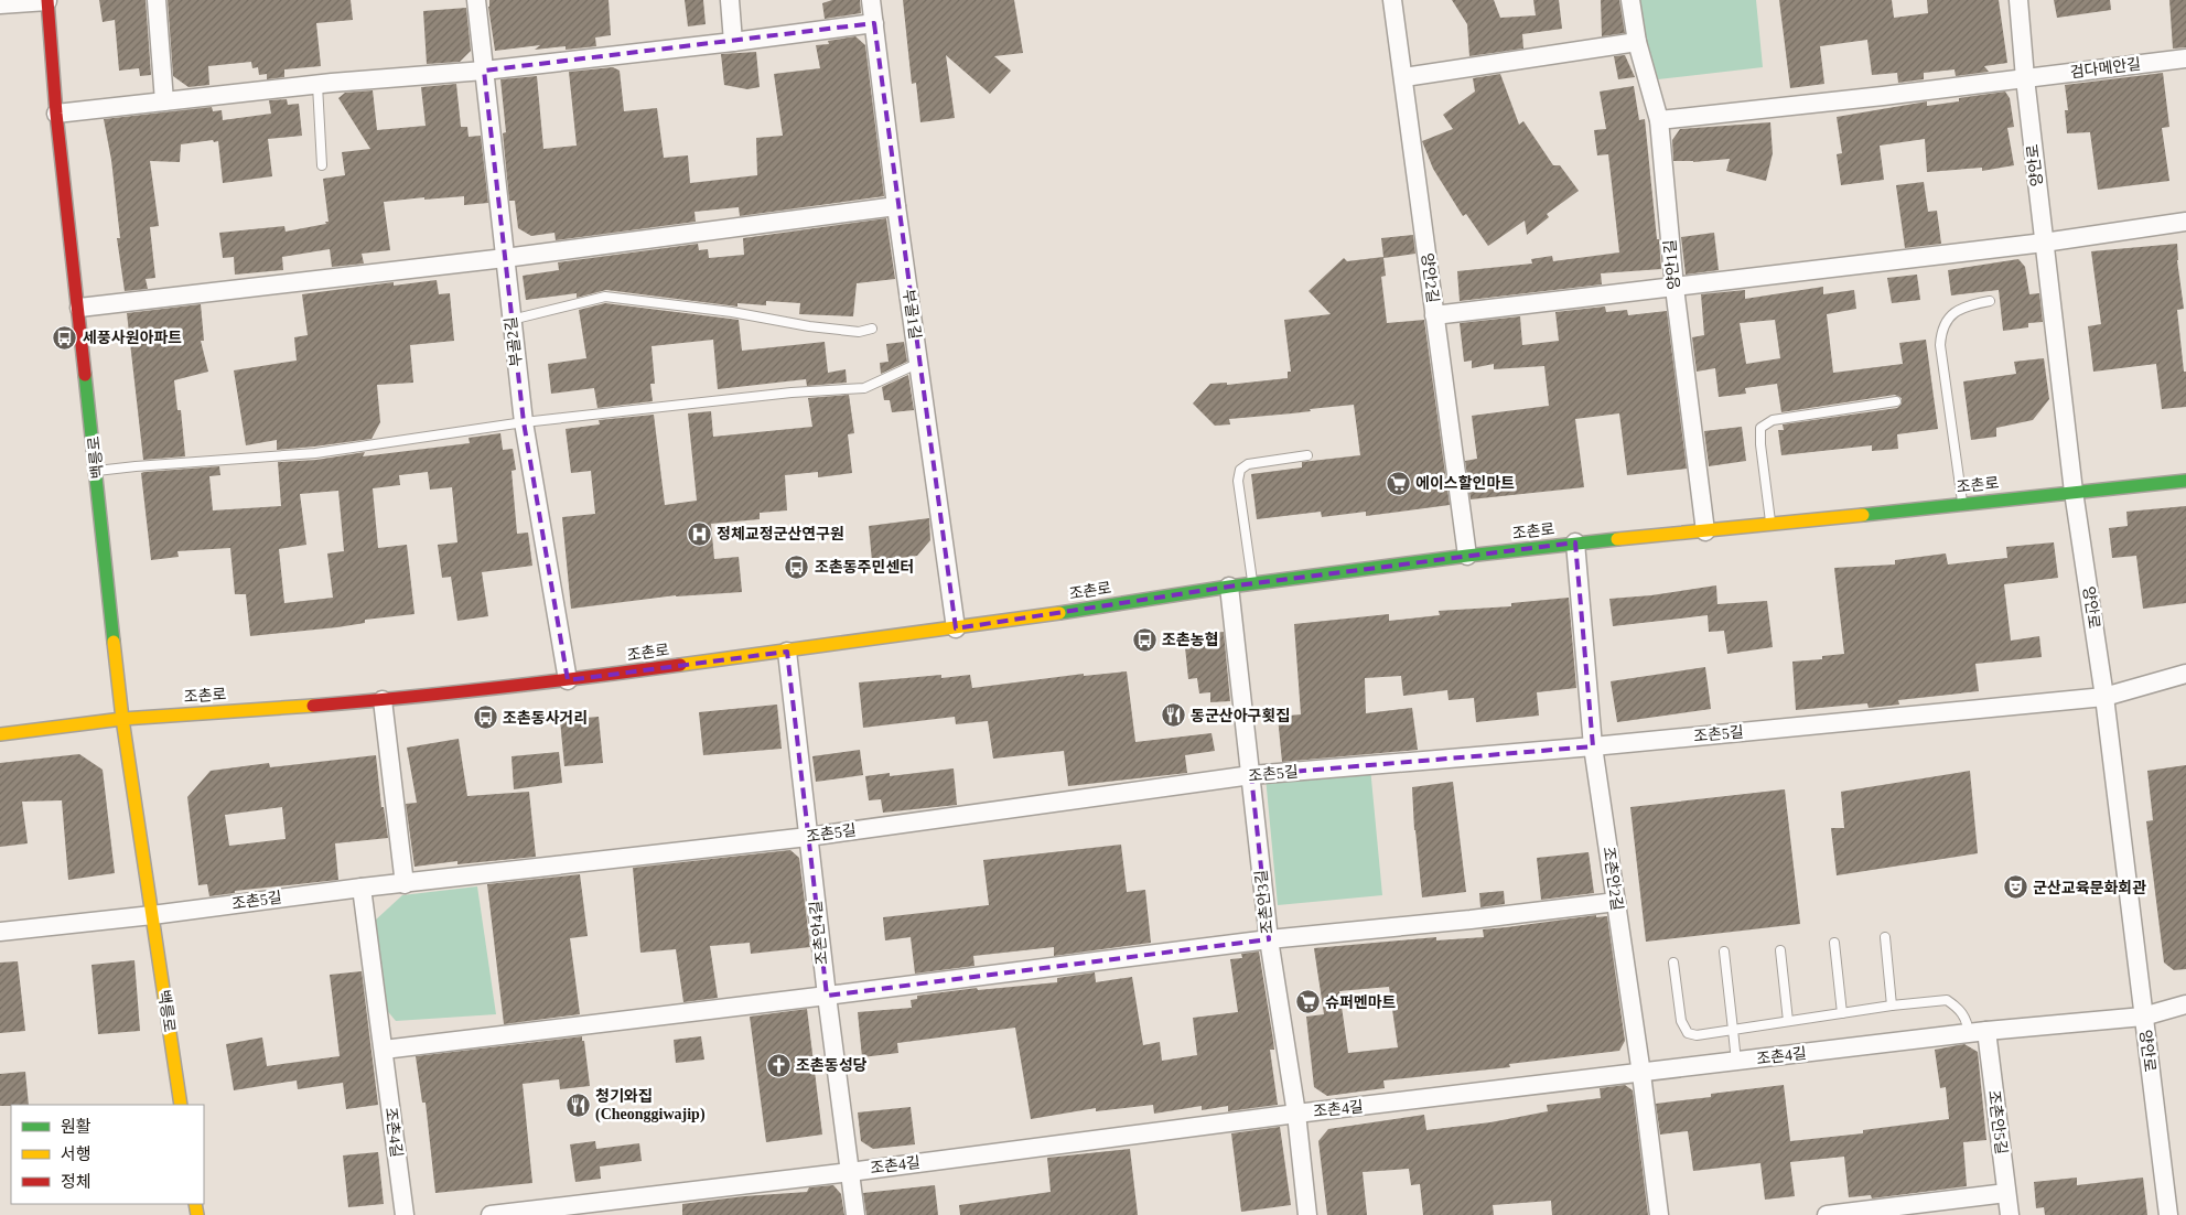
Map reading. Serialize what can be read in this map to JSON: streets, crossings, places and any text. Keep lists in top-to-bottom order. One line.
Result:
{"streets":{"street":["검다메안길","양안로","양안1길","양안2길","부골1길","부골2길","백릉로","조촌로","조촌5길","조촌안2길","조촌안3길","조촌안4길","조촌4길","조촌안5길"]},"crossings":[["검다메안길","양안로"],["검다메안길","양안1길"],["양안로","조촌로"],["양안로","조촌5길"],["양안로","조촌4길"],["양안1길","조촌로"],["양안2길","조촌로"],["부골1길","조촌로"],["부골2길","조촌로"],["백릉로","조촌로"],["백릉로","조촌5길"],["조촌로","조촌안2길"],["조촌로","조촌안3길"],["조촌로","조촌안4길"],["조촌5길","조촌안2길"],["조촌5길","조촌안3길"],["조촌5길","조촌안4길"],["조촌안2길","조촌4길"],["조촌안3길","조촌4길"],["조촌안4길","조촌4길"],["조촌4길","조촌안5길"]],"places":{"bus stop":["세풍사원아파트","조촌동주민센터","조촌농협","조촌동사거리"],"supermarket":["에이스할인마트","슈퍼멘마트"],"hospital":["정체교정군산연구원"],"restaurant":["동군산아구횟집","청기와집 (Cheonggiwajip)"],"theatre":["군산교육문화회관"],"church":["조촌동성당"]},"legend":["원활","서행","정체"]}
